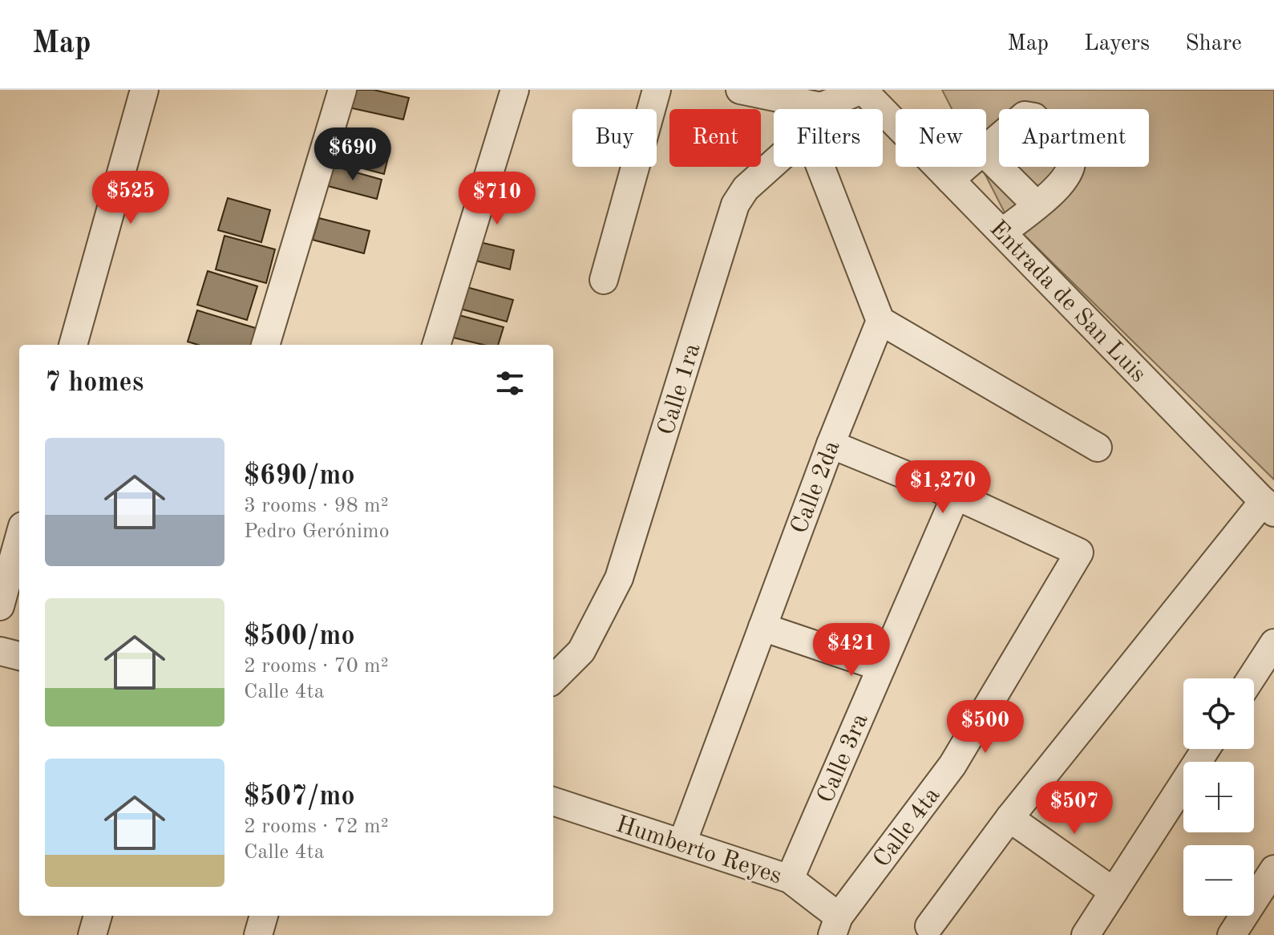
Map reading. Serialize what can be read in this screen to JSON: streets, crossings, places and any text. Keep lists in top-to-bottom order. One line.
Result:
{"streets":{"street":["Entrada de San Luis","Calle 1ra","Calle 2da","Calle 3ra","Calle 4ta","Humberto Reyes"]},"crossings":[["Calle 2da","Humberto Reyes"],["Calle 3ra","Calle 4ta"],["Calle 3ra","Humberto Reyes"],["Calle 4ta","Humberto Reyes"]],"page":{"header":"Map","nav":["Map","Layers","Share"],"chip":["Buy","Rent","Filters","New","Apartment"],"price":["$690","$525","$710","$1,270","$421","$500","$507"],"heading":"7 homes","list":[{"name":"$690/mo","note":"3 rooms · 98 m² · Pedro Gerónimo"},{"name":"$500/mo","note":"2 rooms · 70 m² · Calle 4ta"},{"name":"$507/mo","note":"2 rooms · 72 m² · Calle 4ta"}],"map_buttons":["+","−"]}}
